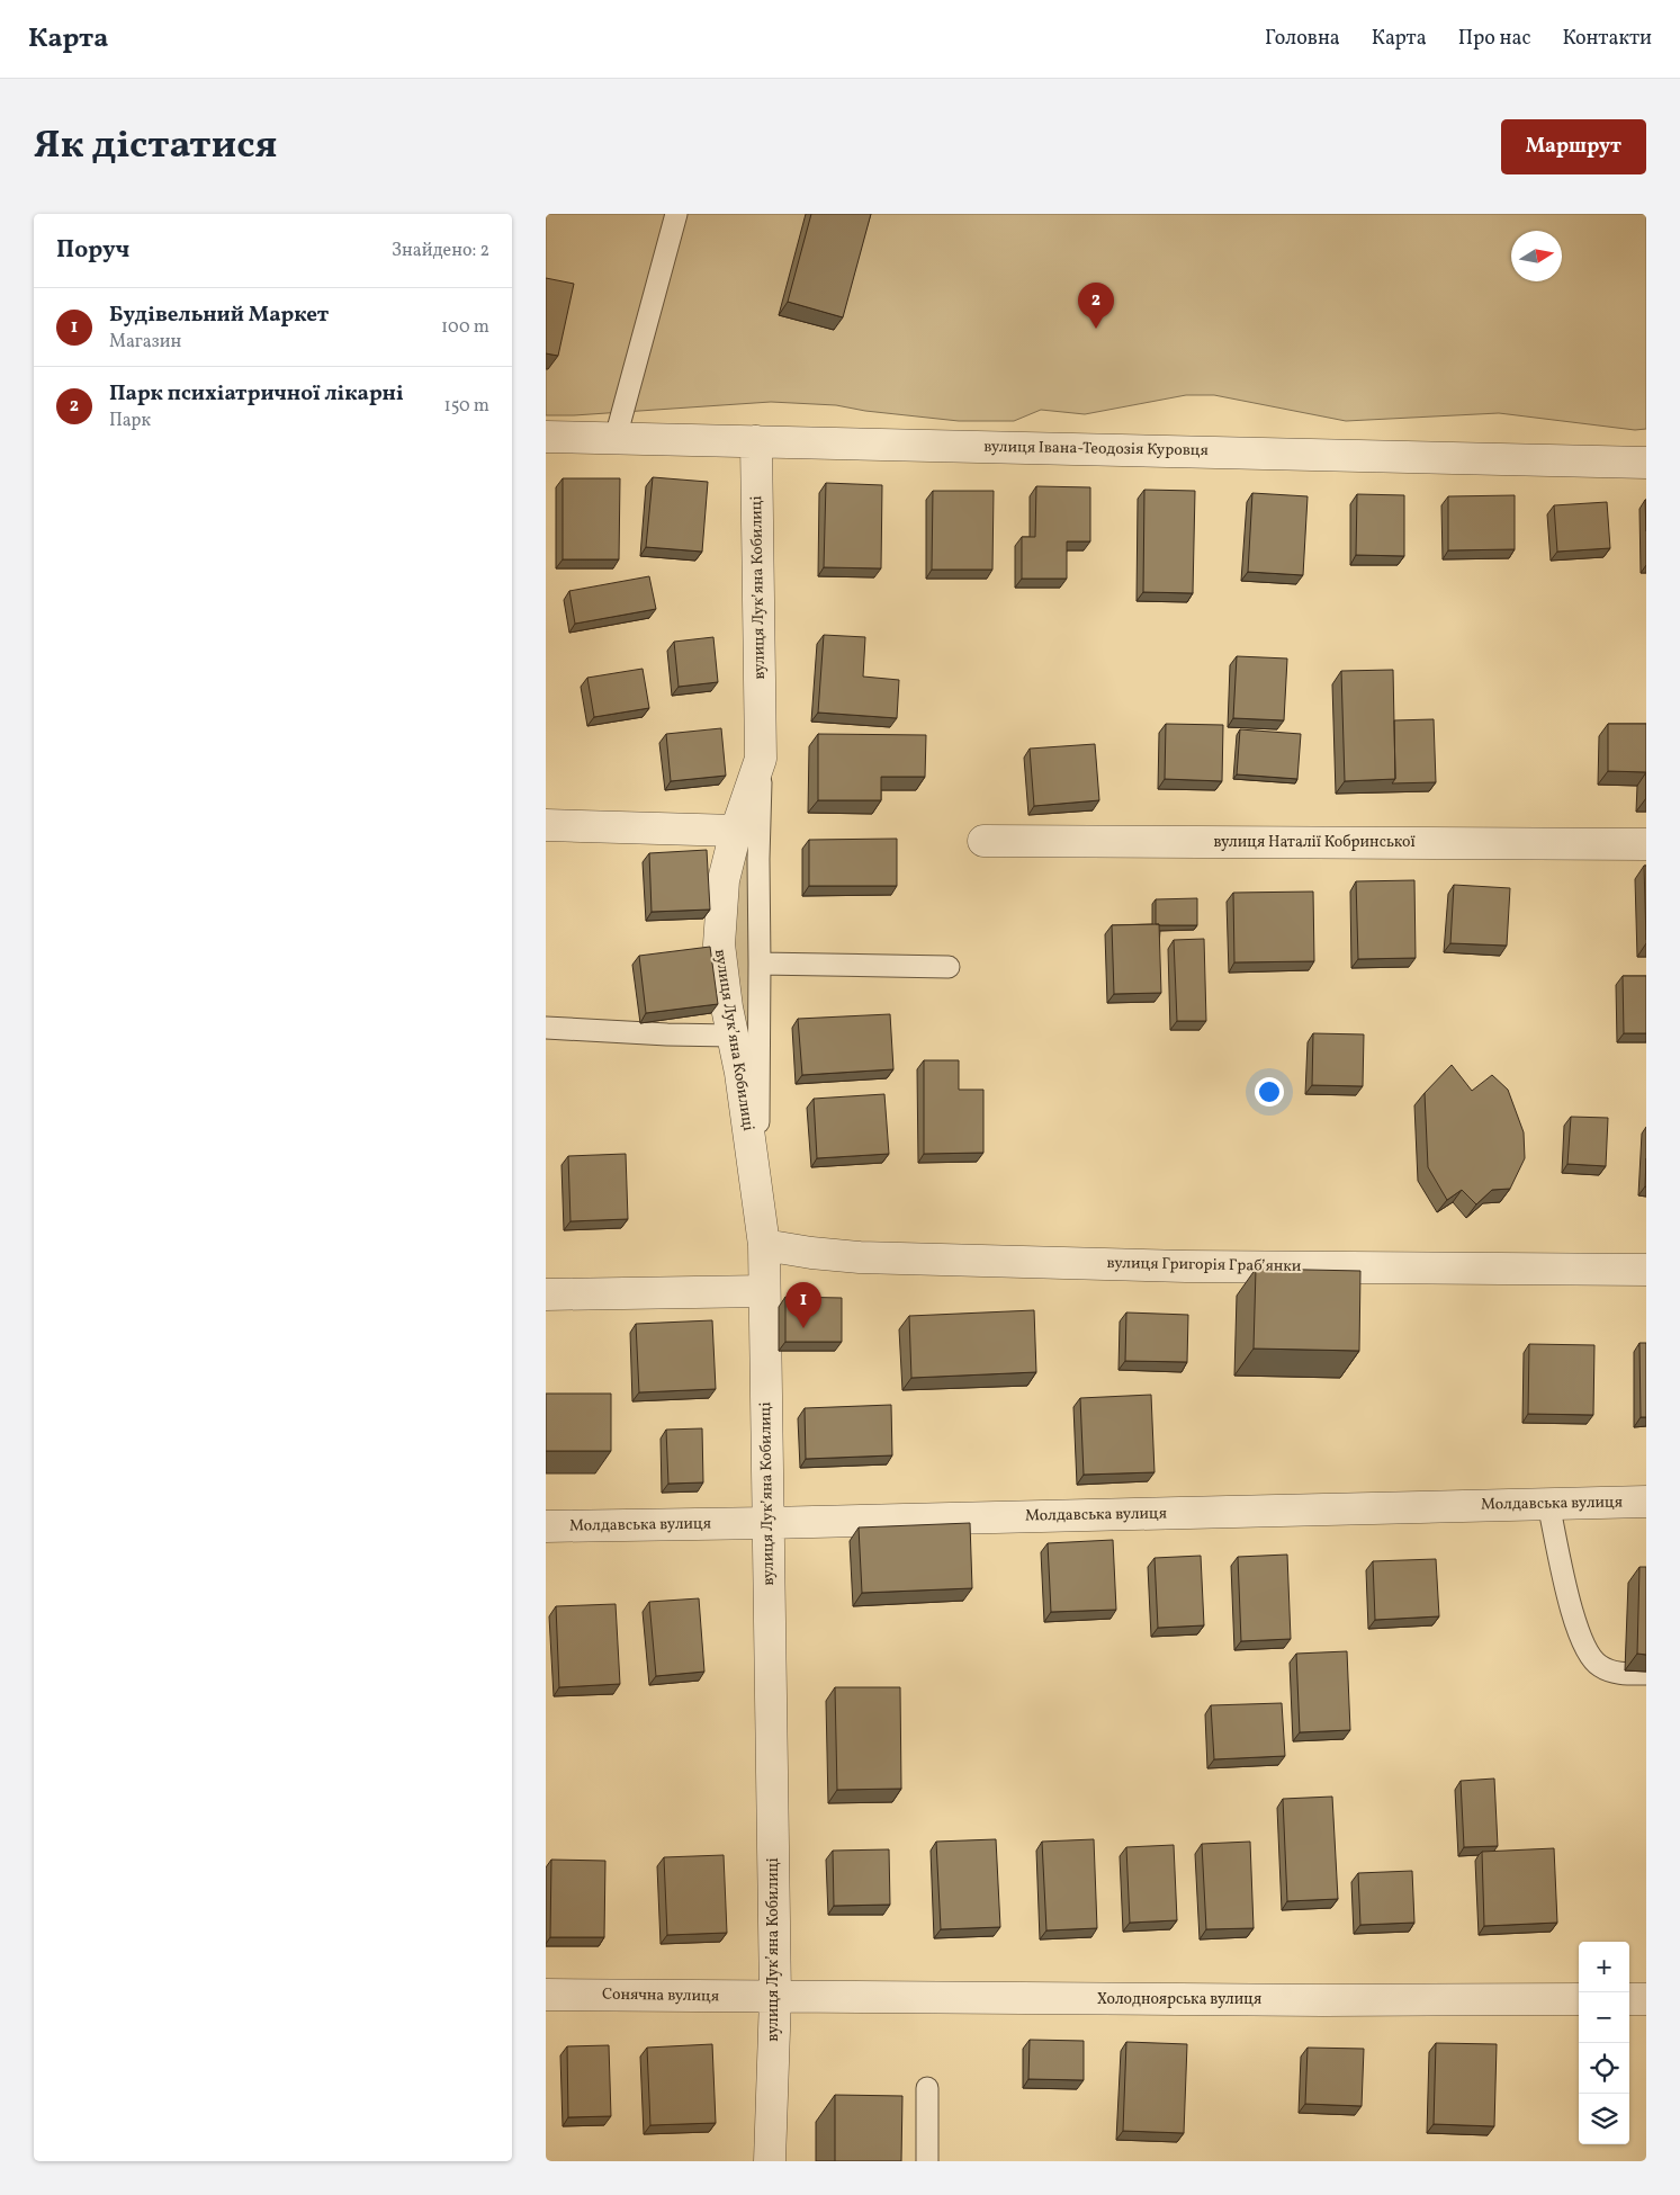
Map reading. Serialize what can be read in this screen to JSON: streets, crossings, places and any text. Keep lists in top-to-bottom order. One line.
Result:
{"streets":{"street":["вулиця Івана-Теодозія Куровця","вулиця Лукʼяна Кобилиці","вулиця Наталії Кобринської","вулиця Григорія Грабʼянки","Молдавська вулиця","Сонячна вулиця","Холодноярська вулиця"]},"crossings":[["вулиця Івана-Теодозія Куровця","вулиця Лукʼяна Кобилиці"],["вулиця Лукʼяна Кобилиці","вулиця Григорія Грабʼянки"],["вулиця Лукʼяна Кобилиці","Молдавська вулиця"],["вулиця Лукʼяна Кобилиці","Сонячна вулиця"],["вулиця Лукʼяна Кобилиці","Холодноярська вулиця"],["Сонячна вулиця","Холодноярська вулиця"]],"north":"right","page":{"header":"Карта","nav":["Головна","Карта","Про нас","Контакти"],"title":"Як дістатися","buttons":"Маршрут","heading":["Поруч","Знайдено: 2"],"pins":["2","1"],"list":[{"mark":"1","name":"Будівельний Маркет","note":"Магазин","value":"100 m"},{"mark":"2","name":"Парк психіатричної лікарні","note":"Парк","value":"150 m"}],"map_buttons":["+","−"]}}
